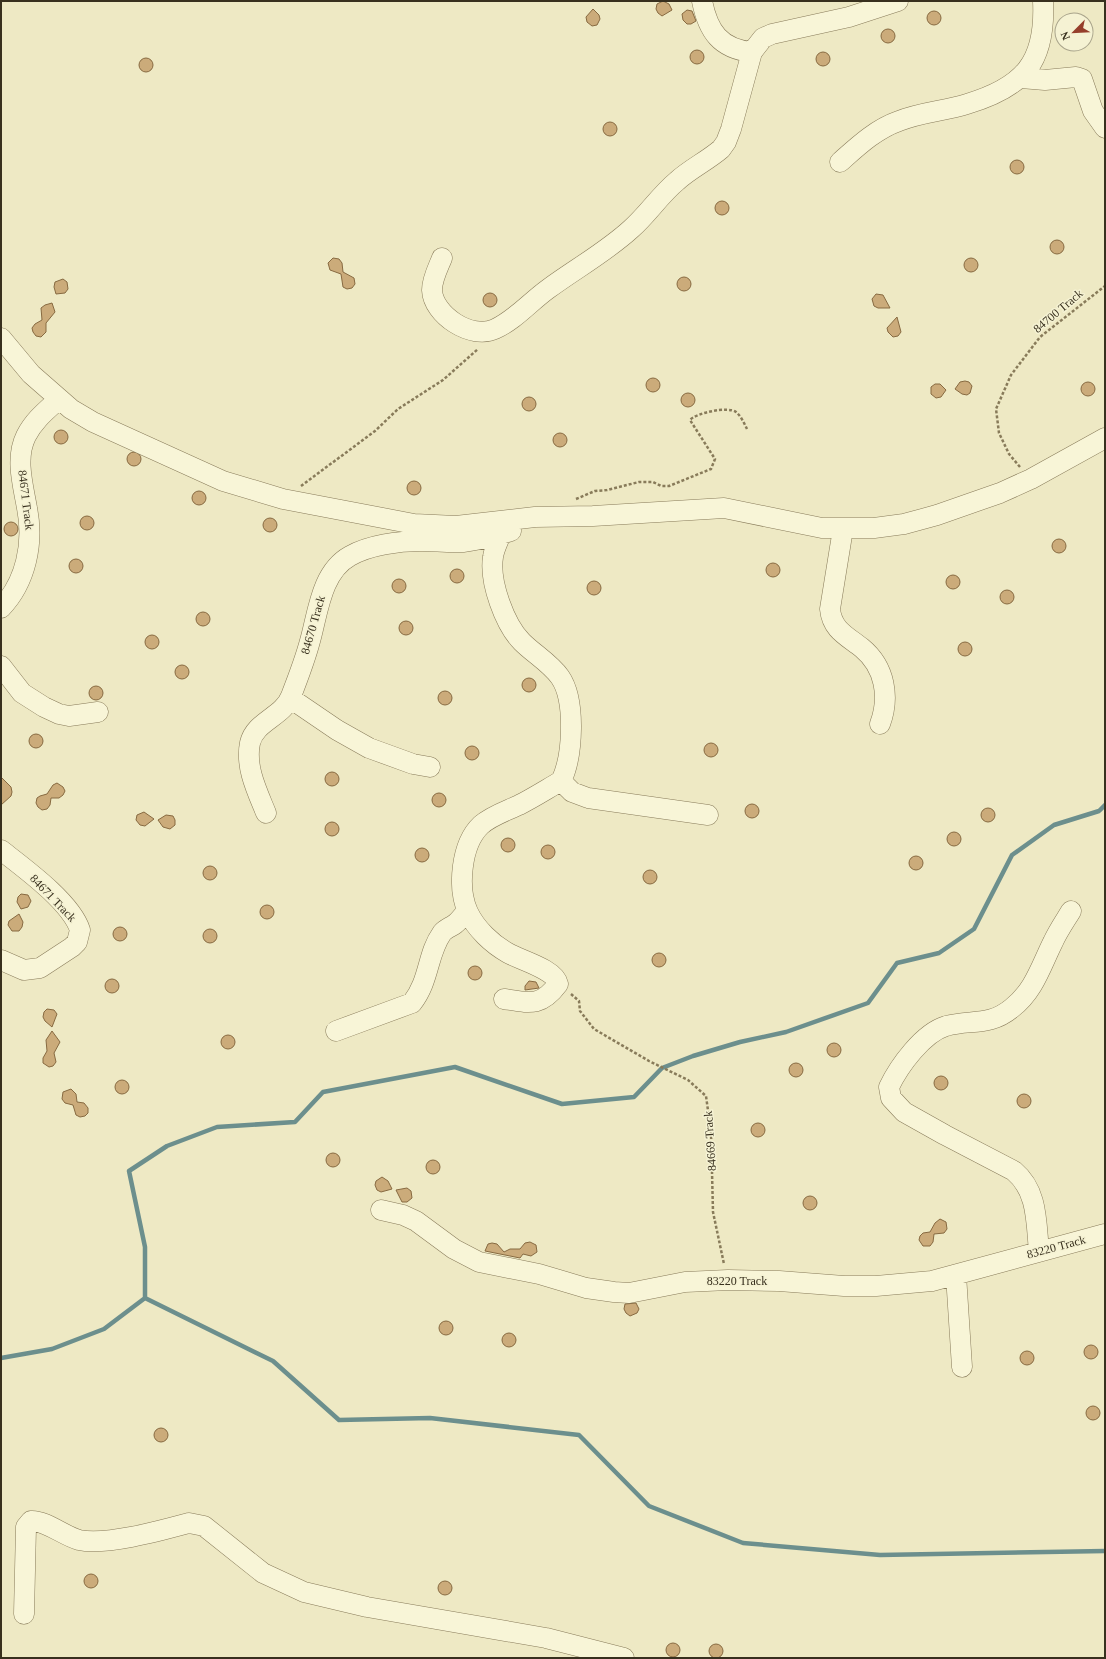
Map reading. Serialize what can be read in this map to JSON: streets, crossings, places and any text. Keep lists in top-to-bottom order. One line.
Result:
{"streets":{"street":["84671 Track","84670 Track","83220 Track"],"path":["84700 Track","84669 Track"]},"crossings":[["84669 Track","83220 Track"]],"north":"bottom left"}
